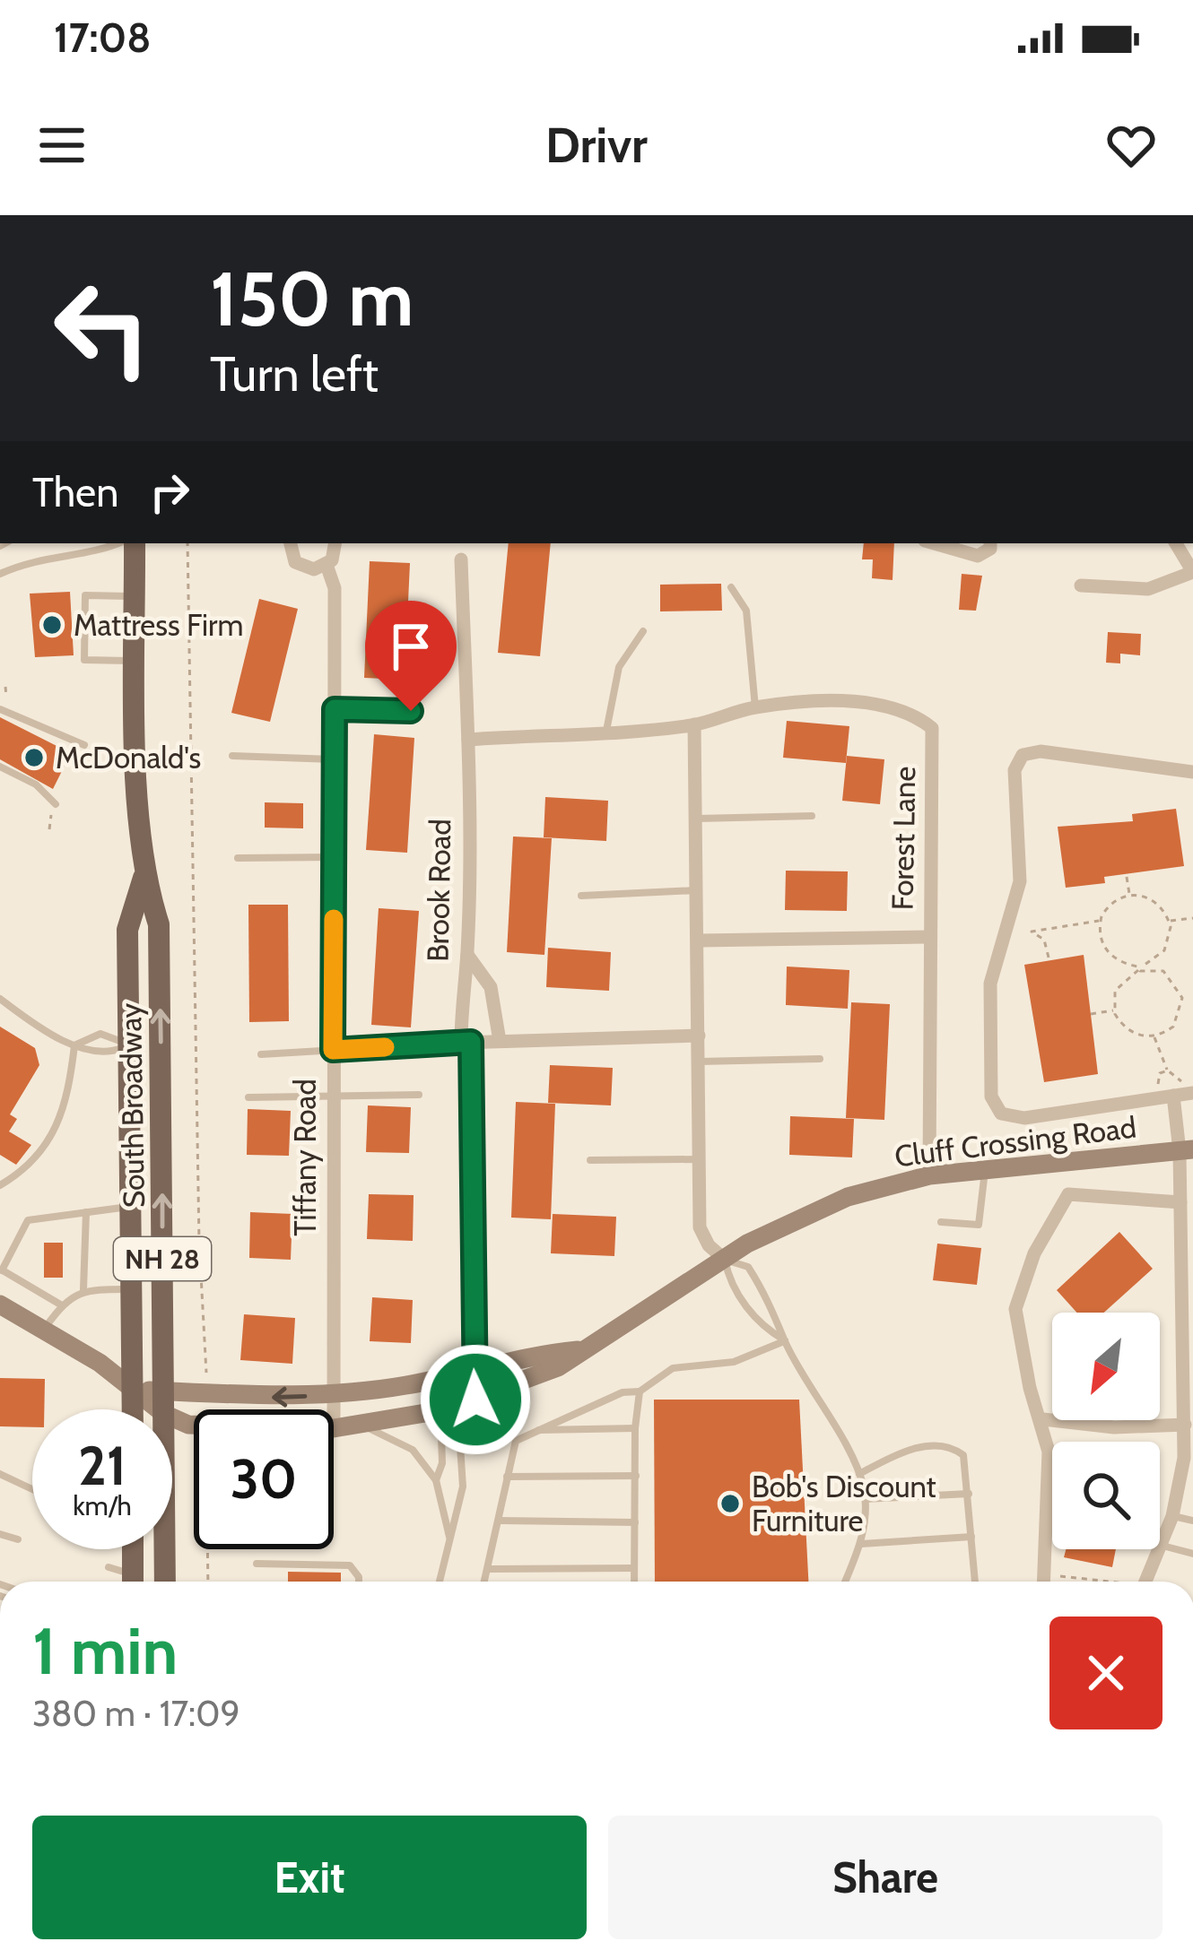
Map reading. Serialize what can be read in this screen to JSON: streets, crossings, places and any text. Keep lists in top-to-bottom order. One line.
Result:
{"streets":{"main road":["South Broadway","NH 28"],"street":["Forest Lane","Brook Road","Cluff Crossing Road","Tiffany Road"]},"crossings":[["Forest Lane","Brook Road"],["Forest Lane","Cluff Crossing Road"],["Brook Road","Cluff Crossing Road"],["South Broadway","Cluff Crossing Road"],["Cluff Crossing Road","Tiffany Road"]],"places":["Mattress Firm","McDonald's","Bob's Discount Furniture"],"north":"bottom left","page":{"status":"17:08","header":"Drivr","turn":["150 m","Turn left"],"then":"Then","speed":"21 km/h","limit":"30","heading":["1 min","380 m · 17:09"],"buttons":["Exit","Share"]}}
